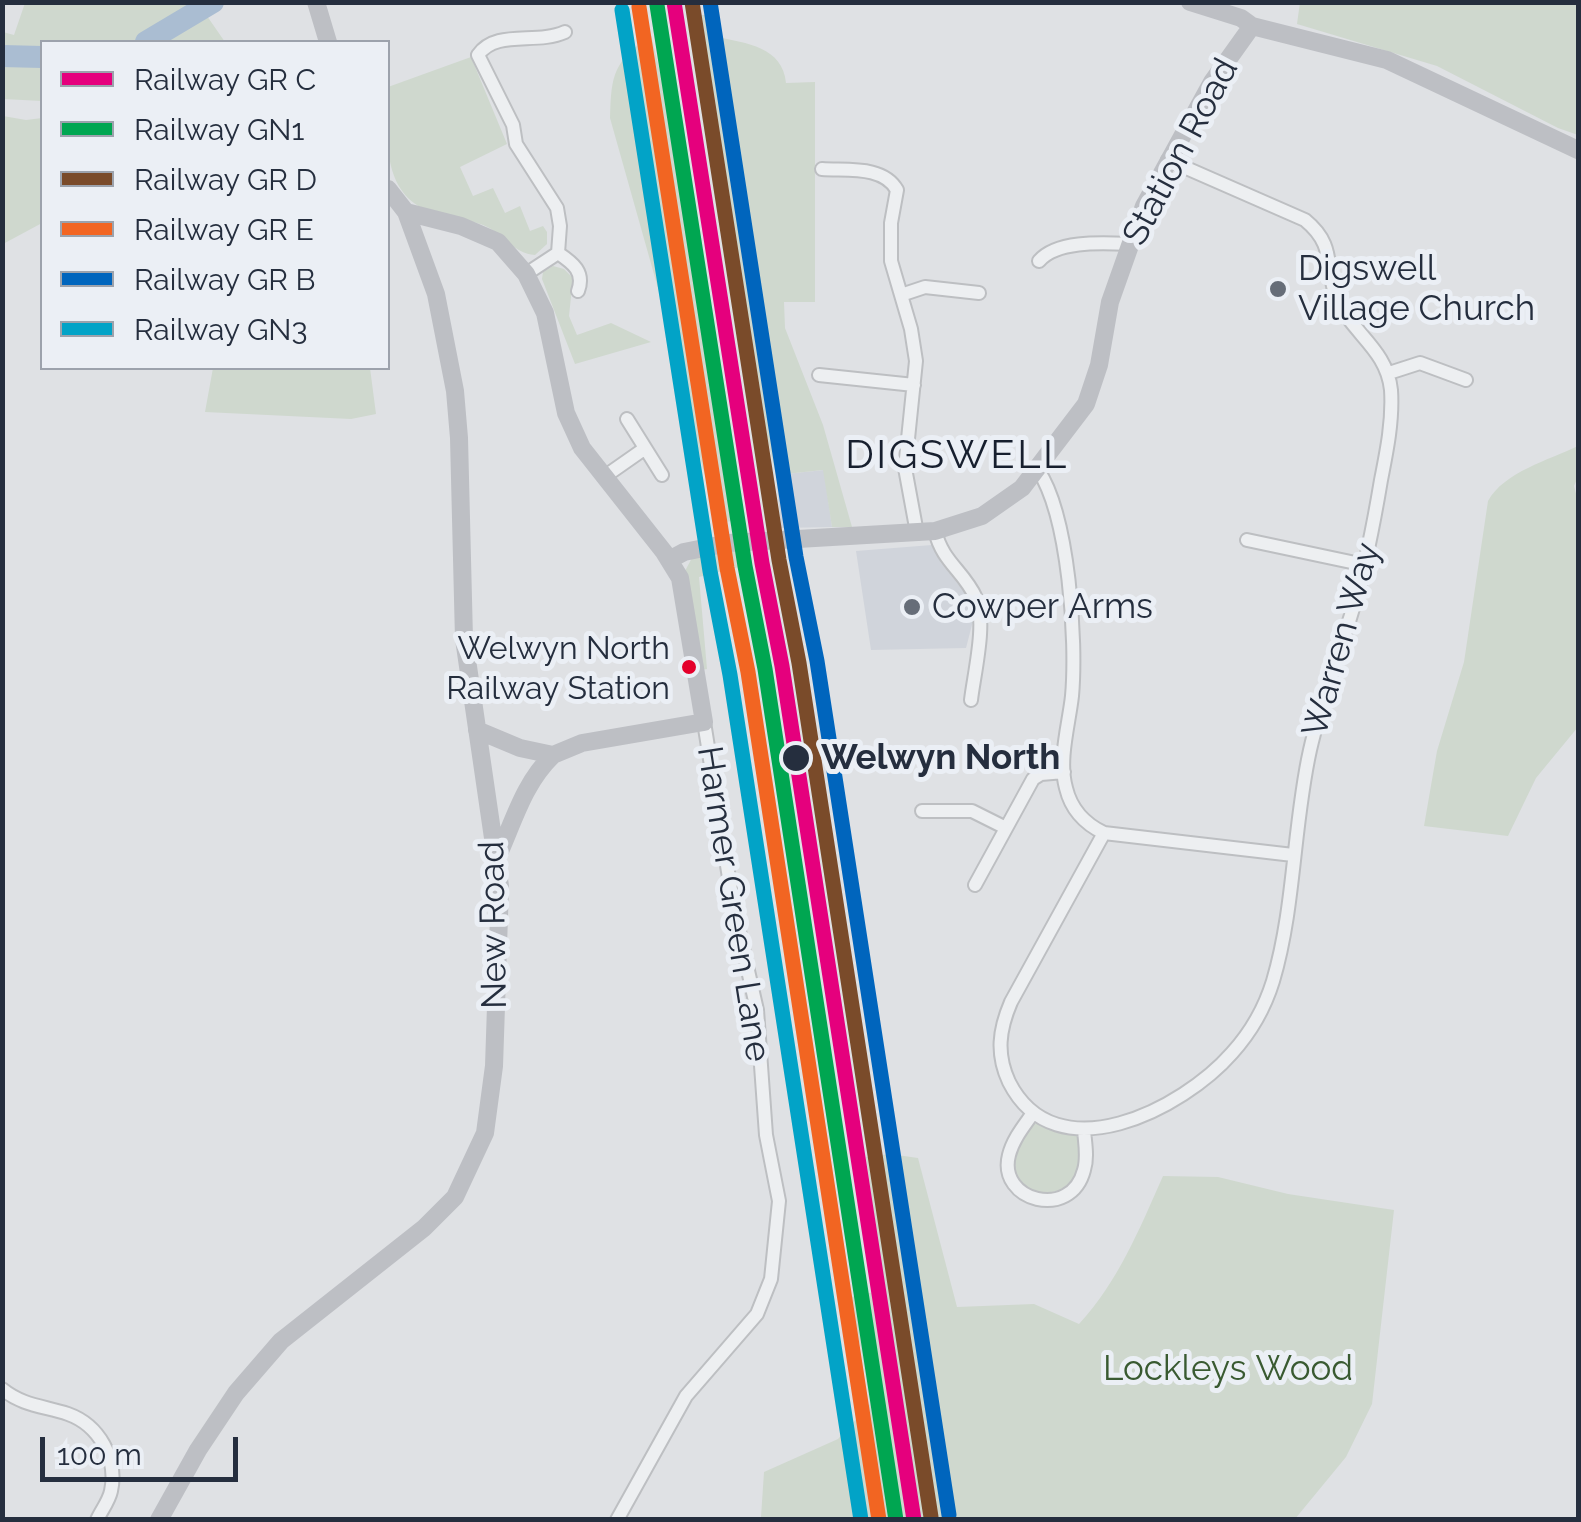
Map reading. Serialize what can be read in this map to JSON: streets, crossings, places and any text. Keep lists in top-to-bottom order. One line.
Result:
{"streets":{"street":["Station Road","Warren Way","Harmer Green Lane","New Road"]},"crossings":[["Station Road","Harmer Green Lane"],["Harmer Green Lane","New Road"]],"districts":["DIGSWELL"],"parks":["Lockleys Wood"],"places":["Digswell Village Church","Cowper Arms","Welwyn North Railway Station","Welwyn North"],"lines":["rail line GN1","rail line GN3"],"legend":["Railway GR C","Railway GN1","Railway GR D","Railway GR E","Railway GR B","Railway GN3"],"scale_bar":"100 m"}
